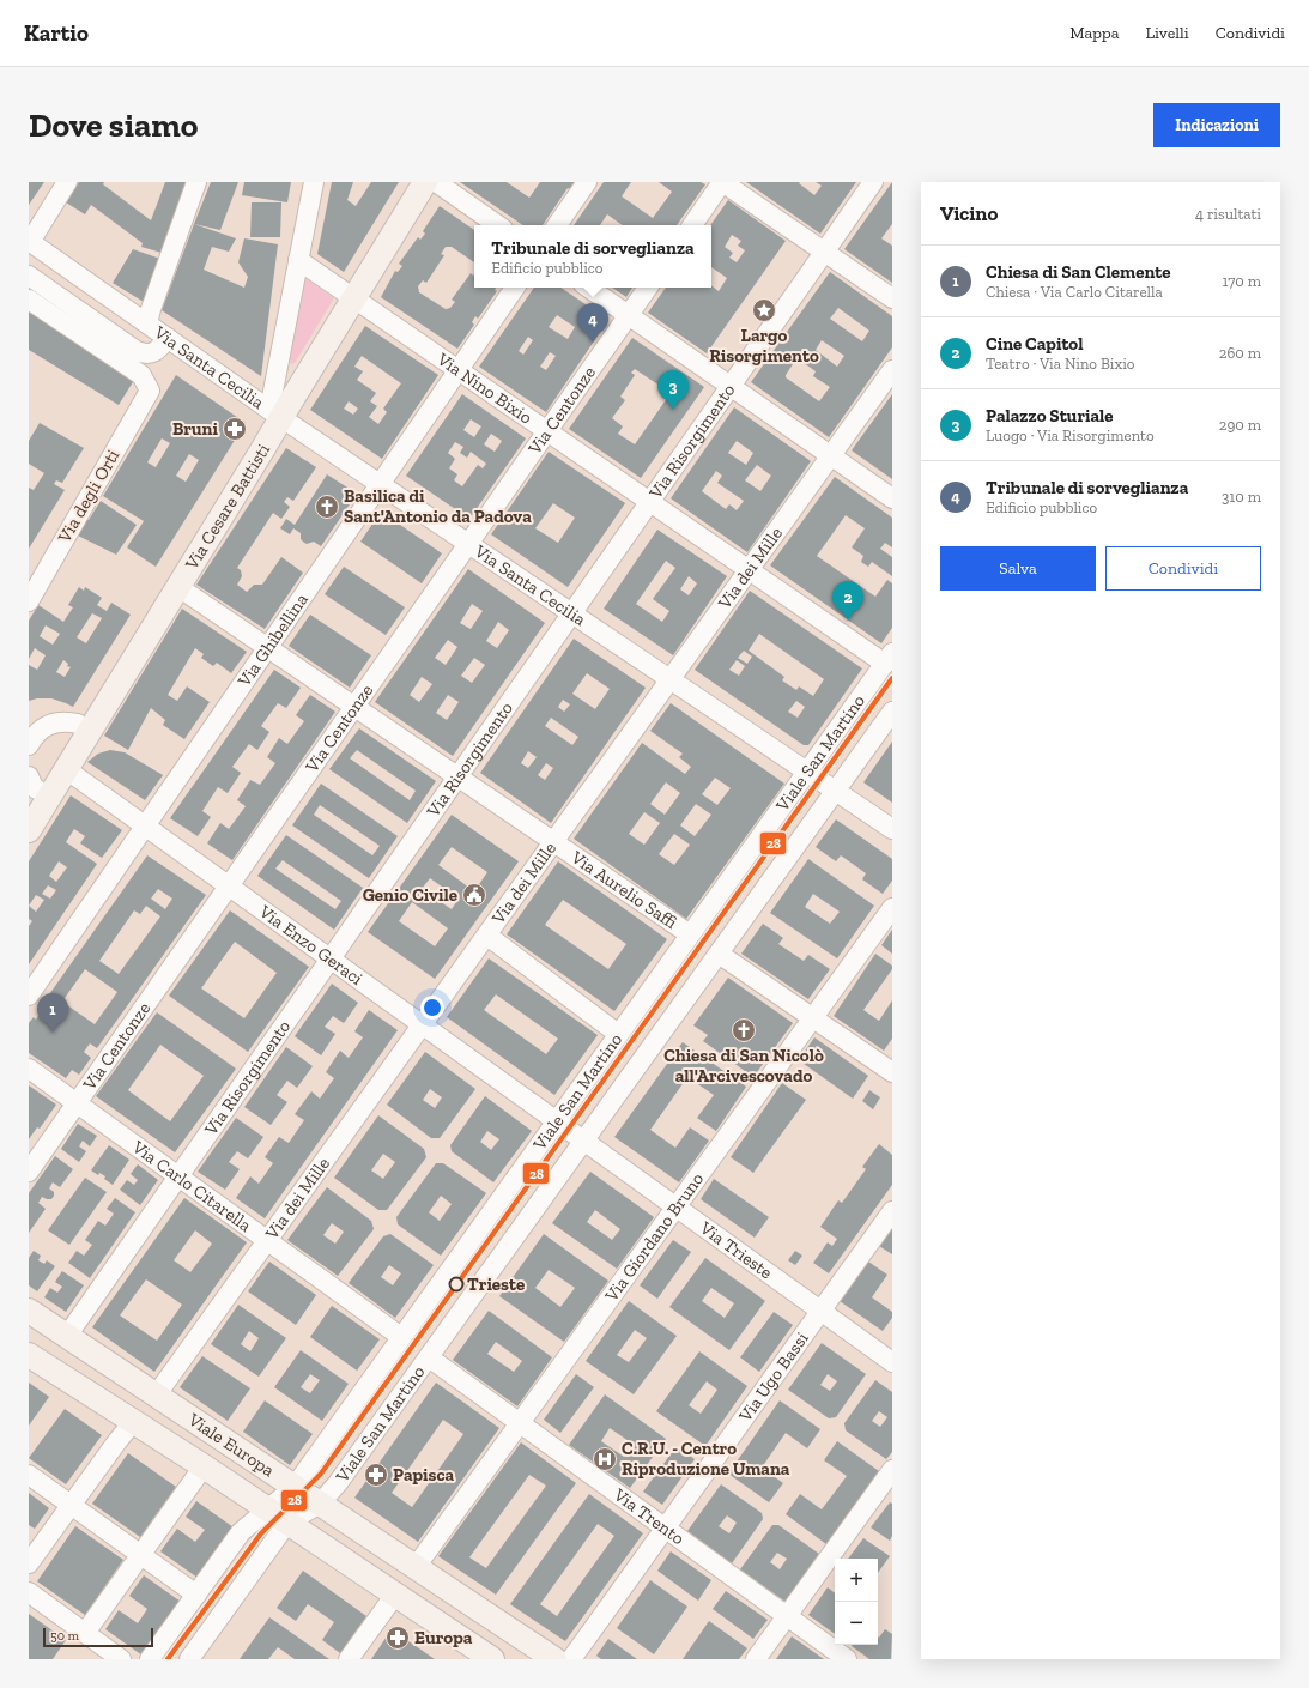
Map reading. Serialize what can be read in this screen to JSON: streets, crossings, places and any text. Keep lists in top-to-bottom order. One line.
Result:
{"streets":{"main road":["Via Cesare Battisti","Viale Europa"],"street":["Via Santa Cecilia","Via Nino Bixio","Via Centonze","Via Risorgimento","Via degli Orti","Via dei Mille","Via Ghibellina","Viale San Martino","Via Aurelio Saffi","Via Enzo Geraci","Via Carlo Citarella","Via Giordano Bruno","Via Trieste","Via Ugo Bassi","Via Trento"]},"crossings":[["Via Santa Cecilia","Via Centonze"],["Via Santa Cecilia","Via Risorgimento"],["Via Santa Cecilia","Via Cesare Battisti"],["Via Santa Cecilia","Via dei Mille"],["Via Santa Cecilia","Via Ghibellina"],["Via Santa Cecilia","Viale San Martino"],["Via Nino Bixio","Via Centonze"],["Via Nino Bixio","Via Risorgimento"],["Via Nino Bixio","Via Cesare Battisti"],["Via Nino Bixio","Via dei Mille"],["Via Nino Bixio","Via Ghibellina"],["Via Nino Bixio","Viale San Martino"],["Via Centonze","Via Aurelio Saffi"],["Via Centonze","Via Enzo Geraci"],["Via Centonze","Via Carlo Citarella"],["Via Risorgimento","Via Aurelio Saffi"],["Via Risorgimento","Via Enzo Geraci"],["Via Risorgimento","Via Carlo Citarella"],["Via Risorgimento","Viale Europa"],["Via Cesare Battisti","Via Aurelio Saffi"],["Via Cesare Battisti","Via Enzo Geraci"],["Via dei Mille","Via Aurelio Saffi"],["Via dei Mille","Via Enzo Geraci"],["Via dei Mille","Via Carlo Citarella"],["Via dei Mille","Viale Europa"],["Via Ghibellina","Via Aurelio Saffi"],["Via Ghibellina","Via Enzo Geraci"],["Viale San Martino","Via Aurelio Saffi"],["Viale San Martino","Via Enzo Geraci"],["Viale San Martino","Via Carlo Citarella"],["Viale San Martino","Via Trieste"],["Viale San Martino","Viale Europa"],["Viale San Martino","Via Trento"],["Via Enzo Geraci","Via Trieste"],["Via Giordano Bruno","Via Trieste"],["Via Giordano Bruno","Viale Europa"],["Via Giordano Bruno","Via Trento"],["Via Trieste","Via Ugo Bassi"],["Via Ugo Bassi","Via Trento"]],"places":{"place":["Largo Risorgimento"],"pharmacy":["Bruni","Papisca","Europa"],"church":["Basilica di Sant'Antonio da Padova","Chiesa di San Nicolò all'Arcivescovado"],"public building":["Genio Civile"],"other":["Trieste"],"hospital":["C.R.U. - Centro Riproduzione Umana"]},"lines":["transit line 28"],"scale_bar":"50 m","page":{"header":"Kartio","nav":["Mappa","Livelli","Condividi"],"buttons":["Indicazioni",["Salva","Condividi"]],"title":"Dove siamo","heading":["Vicino","4 risultati"],"popup":["Tribunale di sorveglianza","Edificio pubblico"],"list":[{"mark":"1","name":"Chiesa di San Clemente","note":"Chiesa · Via Carlo Citarella","value":"170 m"},{"mark":"2","name":"Cine Capitol","note":"Teatro · Via Nino Bixio","value":"260 m"},{"mark":"3","name":"Palazzo Sturiale","note":"Luogo · Via Risorgimento","value":"290 m"},{"mark":"4","name":"Tribunale di sorveglianza","note":"Edificio pubblico","value":"310 m"}],"pins":["4","3","2","1"],"map_buttons":["+","−"],"scale":"50 m"}}
